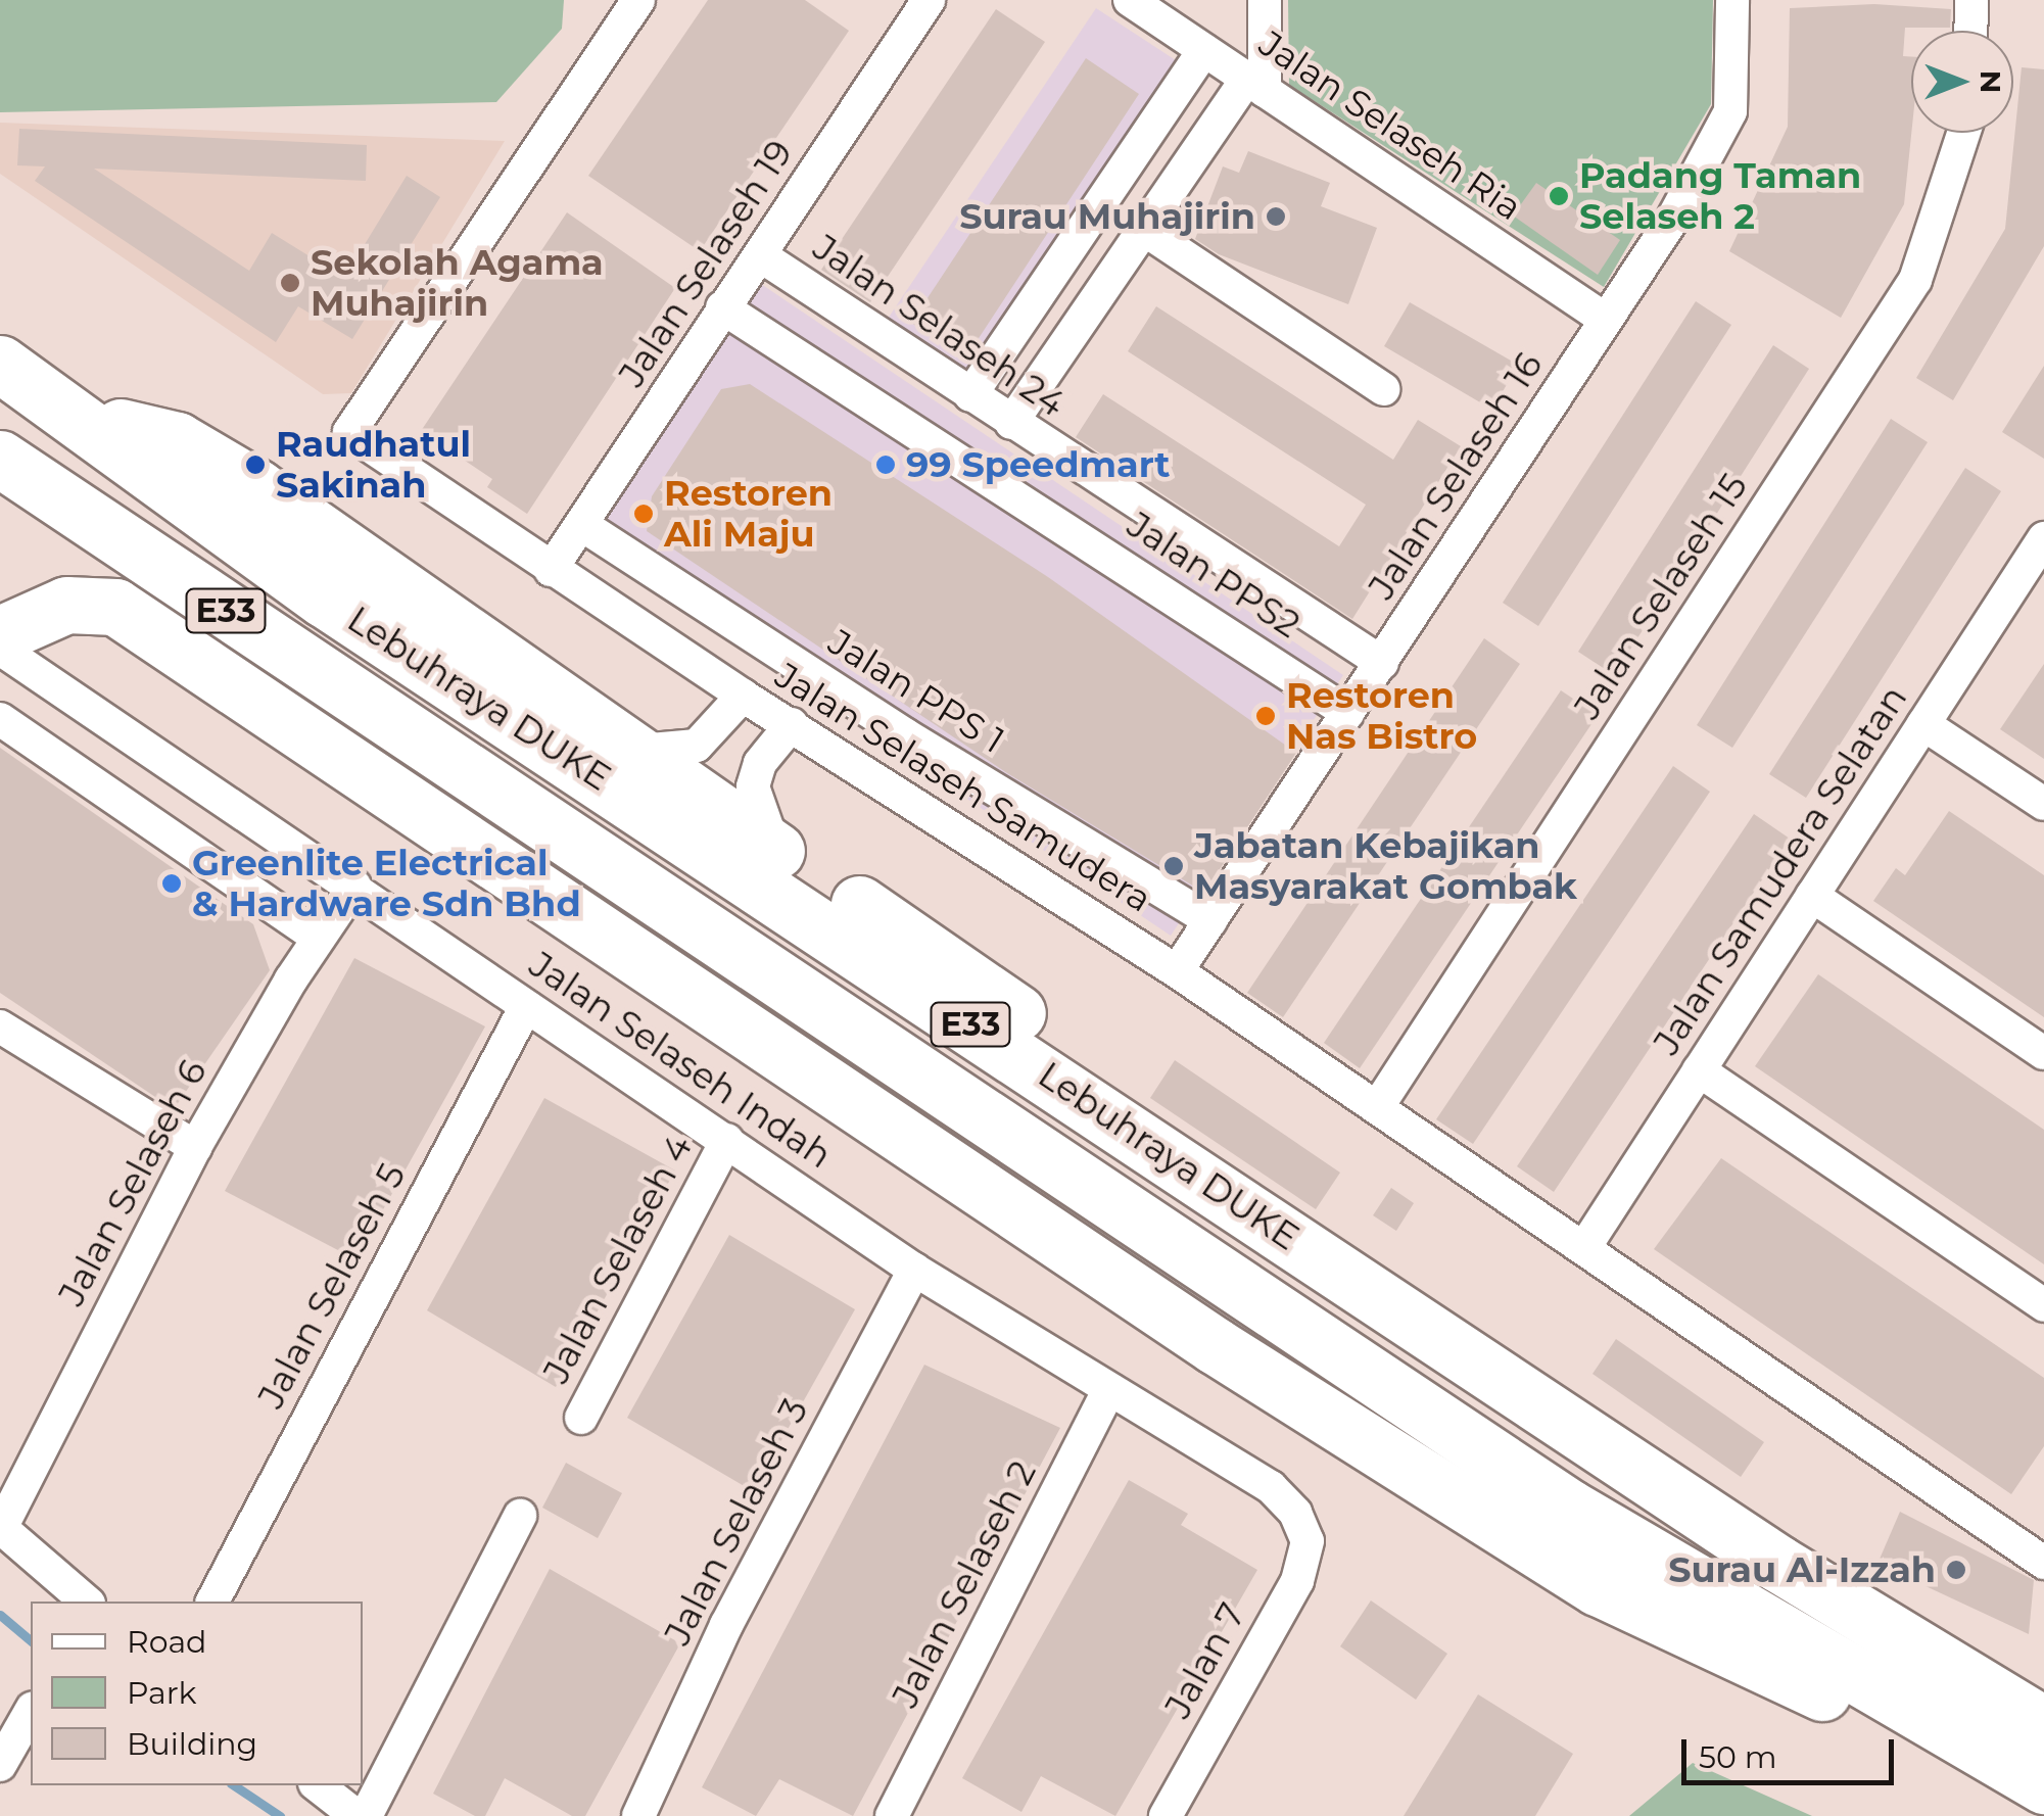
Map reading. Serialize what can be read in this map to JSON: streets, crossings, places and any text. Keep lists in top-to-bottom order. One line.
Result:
{"streets":{"highway":["E33","Lebuhraya DUKE"],"street":["Jalan Selaseh Ria","Jalan Selaseh 19","Jalan Selaseh 24","Jalan Selaseh 16","Jalan PPS2","Jalan Selaseh 15","Jalan PPS 1","Jalan Selaseh Samudera","Jalan Samudera Selatan","Jalan Selaseh Indah","Jalan Selaseh 6","Jalan Selaseh 4","Jalan Selaseh 5","Jalan Selaseh 3","Jalan Selaseh 2","Jalan 7"]},"crossings":[["Jalan Selaseh Ria","Jalan Selaseh 16"],["Jalan Selaseh 19","Jalan Selaseh 24"],["Jalan Selaseh 19","Jalan PPS2"],["Jalan Selaseh 19","Jalan PPS 1"],["Jalan Selaseh 19","Jalan Selaseh Samudera"],["Jalan Selaseh 24","Jalan Selaseh 16"],["Jalan Selaseh 16","Jalan PPS2"],["Jalan Selaseh 16","Jalan PPS 1"],["Jalan Selaseh 16","Jalan Selaseh Samudera"],["Jalan Selaseh 15","Jalan Selaseh Samudera"],["Jalan Selaseh Samudera","Jalan Samudera Selatan"],["Jalan Selaseh Indah","Jalan Selaseh 6"],["Jalan Selaseh Indah","Jalan Selaseh 4"],["Jalan Selaseh Indah","Jalan Selaseh 5"],["Jalan Selaseh Indah","Jalan Selaseh 3"],["Jalan Selaseh Indah","Jalan Selaseh 2"],["Jalan Selaseh Indah","Jalan 7"]],"places":["Padang Taman Selaseh 2","Surau Muhajirin","Sekolah Agama Muhajirin","Raudhatul Sakinah","99 Speedmart","Restoren Ali Maju","Restoren Nas Bistro","Jabatan Kebajikan Masyarakat Gombak","Greenlite Electrical & Hardware Sdn Bhd","Surau Al-Izzah"],"legend":["Road","Park","Building"],"scale_bar":"50 m","north":"right"}
